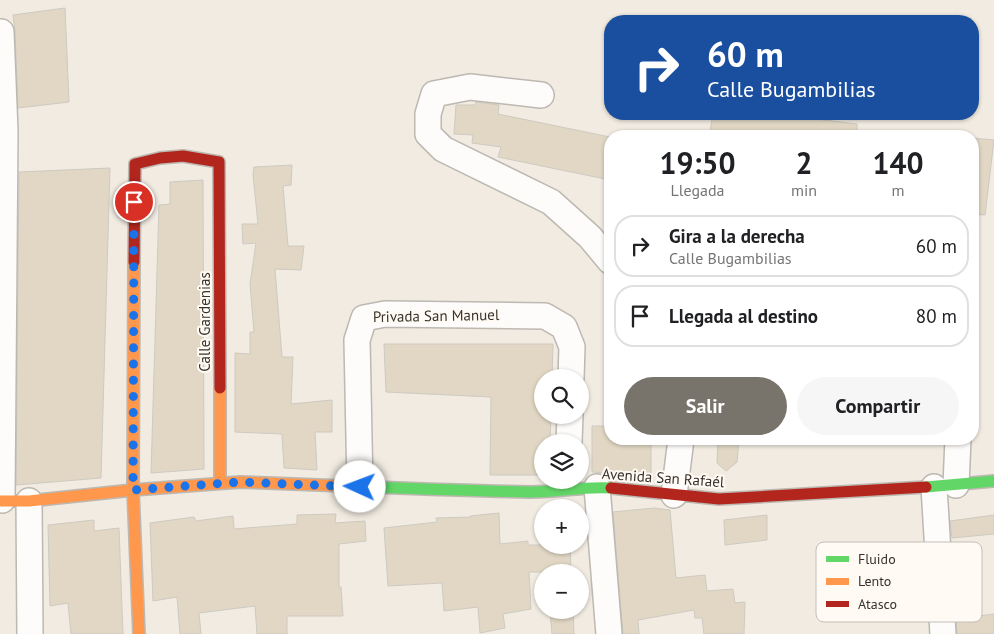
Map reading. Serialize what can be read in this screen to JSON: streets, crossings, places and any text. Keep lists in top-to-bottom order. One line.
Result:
{"streets":{"street":["Privada San Manuel","Calle Gardenias","Avenida San Rafaél"]},"crossings":[["Privada San Manuel","Avenida San Rafaél"],["Calle Gardenias","Avenida San Rafaél"]],"legend":["Fluido","Lento","Atasco"],"page":{"turn":["60 m","Calle Bugambilias"],"eta":["19:50","Llegada","2","min","140","m"],"list":[{"name":"Gira a la derecha","note":"Calle Bugambilias","value":"60 m"},{"name":"Llegada al destino","value":"80 m"}],"buttons":["Salir","Compartir"],"map_buttons":["+","−"]}}
